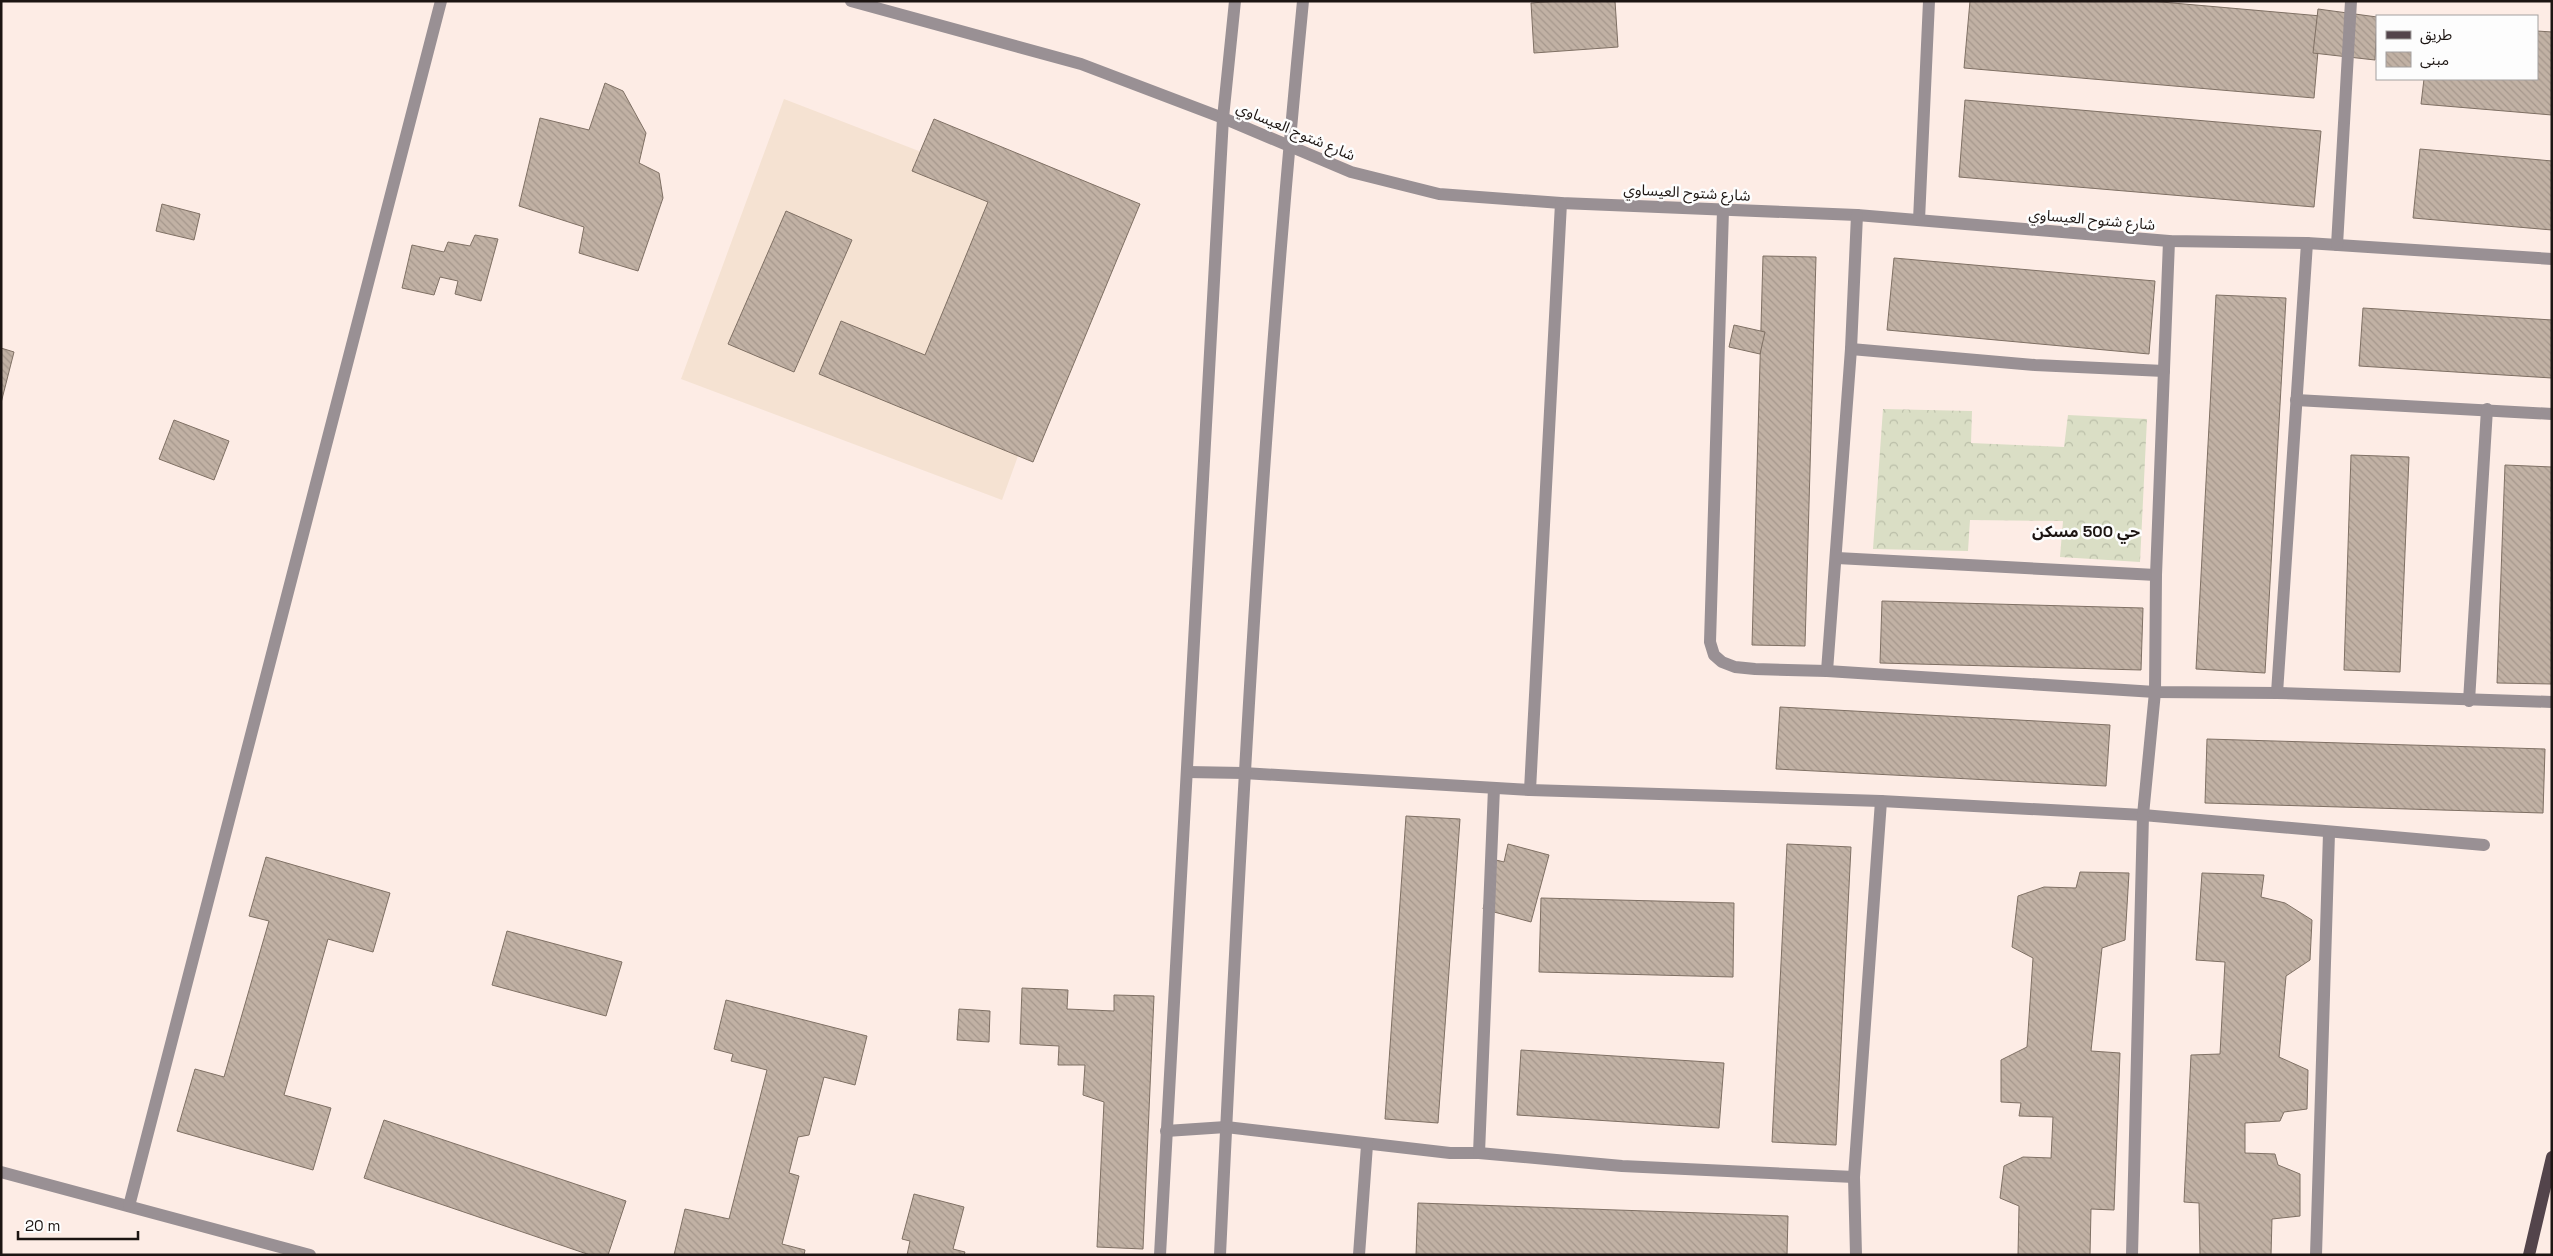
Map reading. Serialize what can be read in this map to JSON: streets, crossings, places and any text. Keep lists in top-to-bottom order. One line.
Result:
{"streets":{"street":["شارع شتوح العيساوي"]},"districts":["حي 500 مسكن"],"legend":["طريق","مبنى"],"scale_bar":"20 m"}
